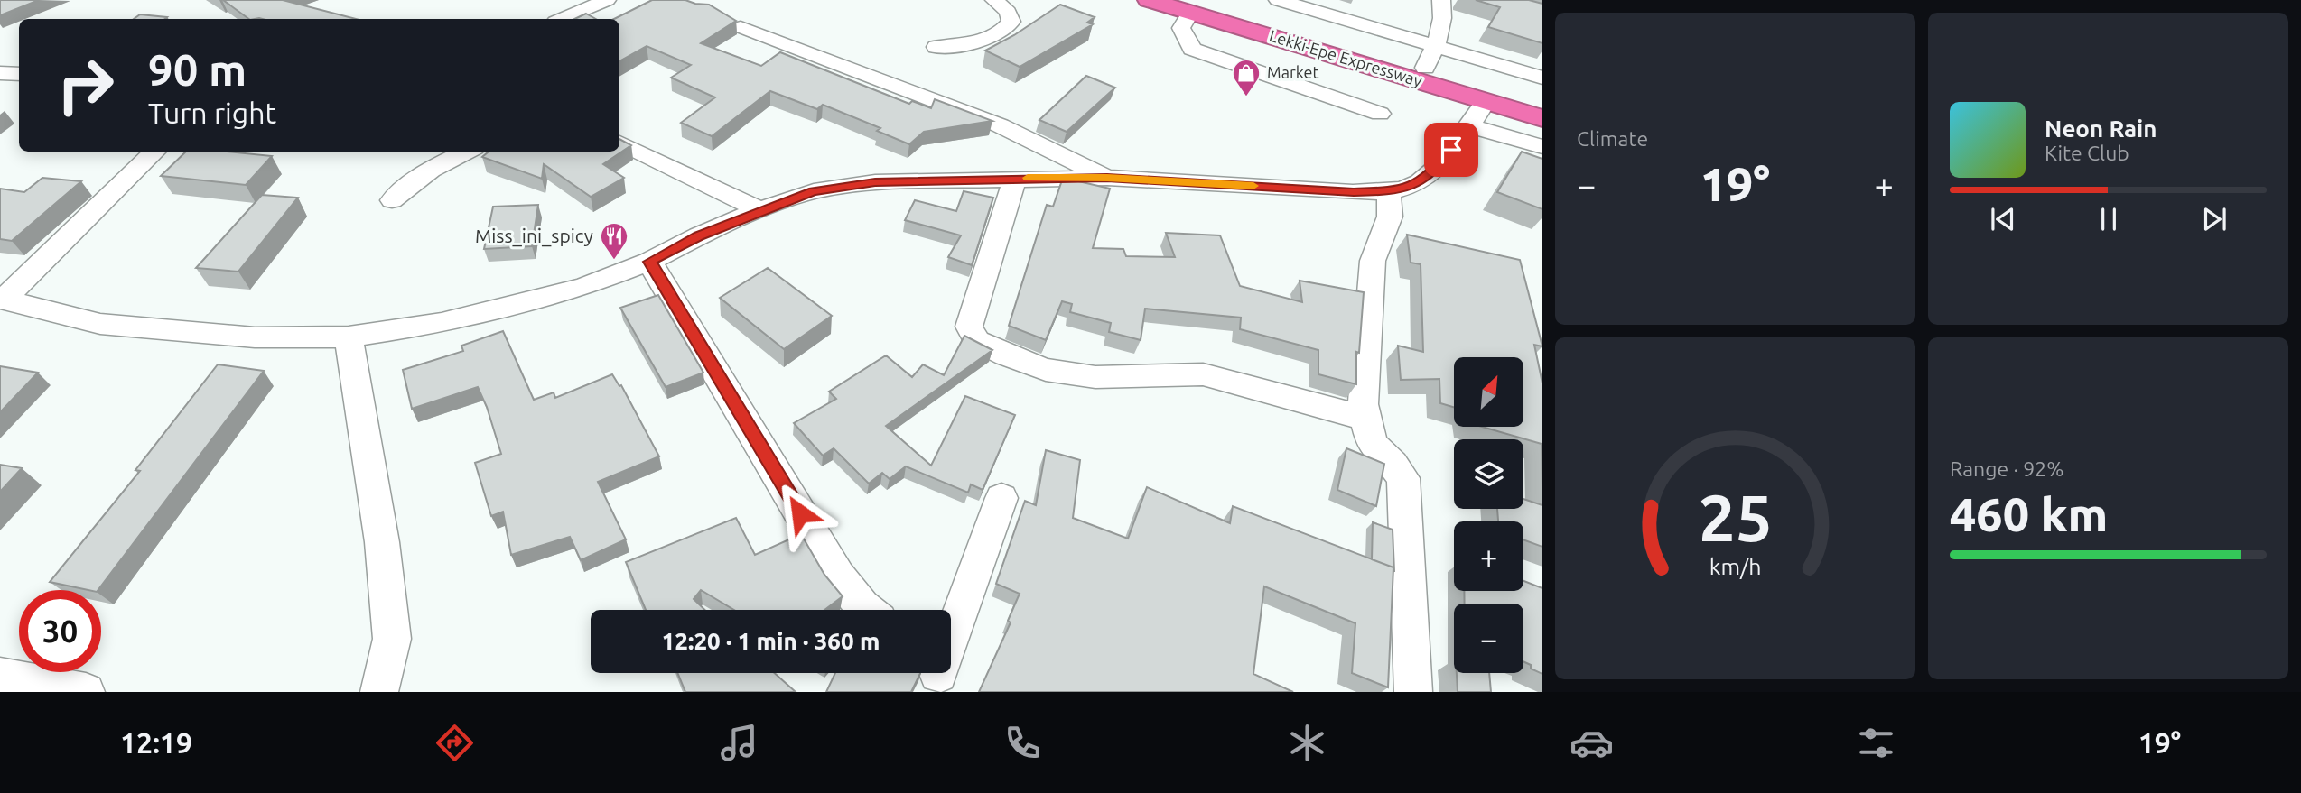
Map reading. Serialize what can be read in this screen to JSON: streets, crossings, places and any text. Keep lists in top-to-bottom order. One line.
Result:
{"streets":{"highway":["Lekki-Epe Expressway"]},"places":{"shop":["Market"],"restaurant":["Miss_ini_spicy"]},"north":"top right","page":{"tile":["Climate",["Range · 92%","460 km"]],"turn":["90 m","Turn right"],"song":["Neon Rain","Kite Club"],"heat":["−","19°","+"],"map_buttons":["+","−"],"limit":"30","trip":"12:20 · 1 min · 360 m","tabs":["12:19","19°"],"gauge":["25","km/h"]}}
